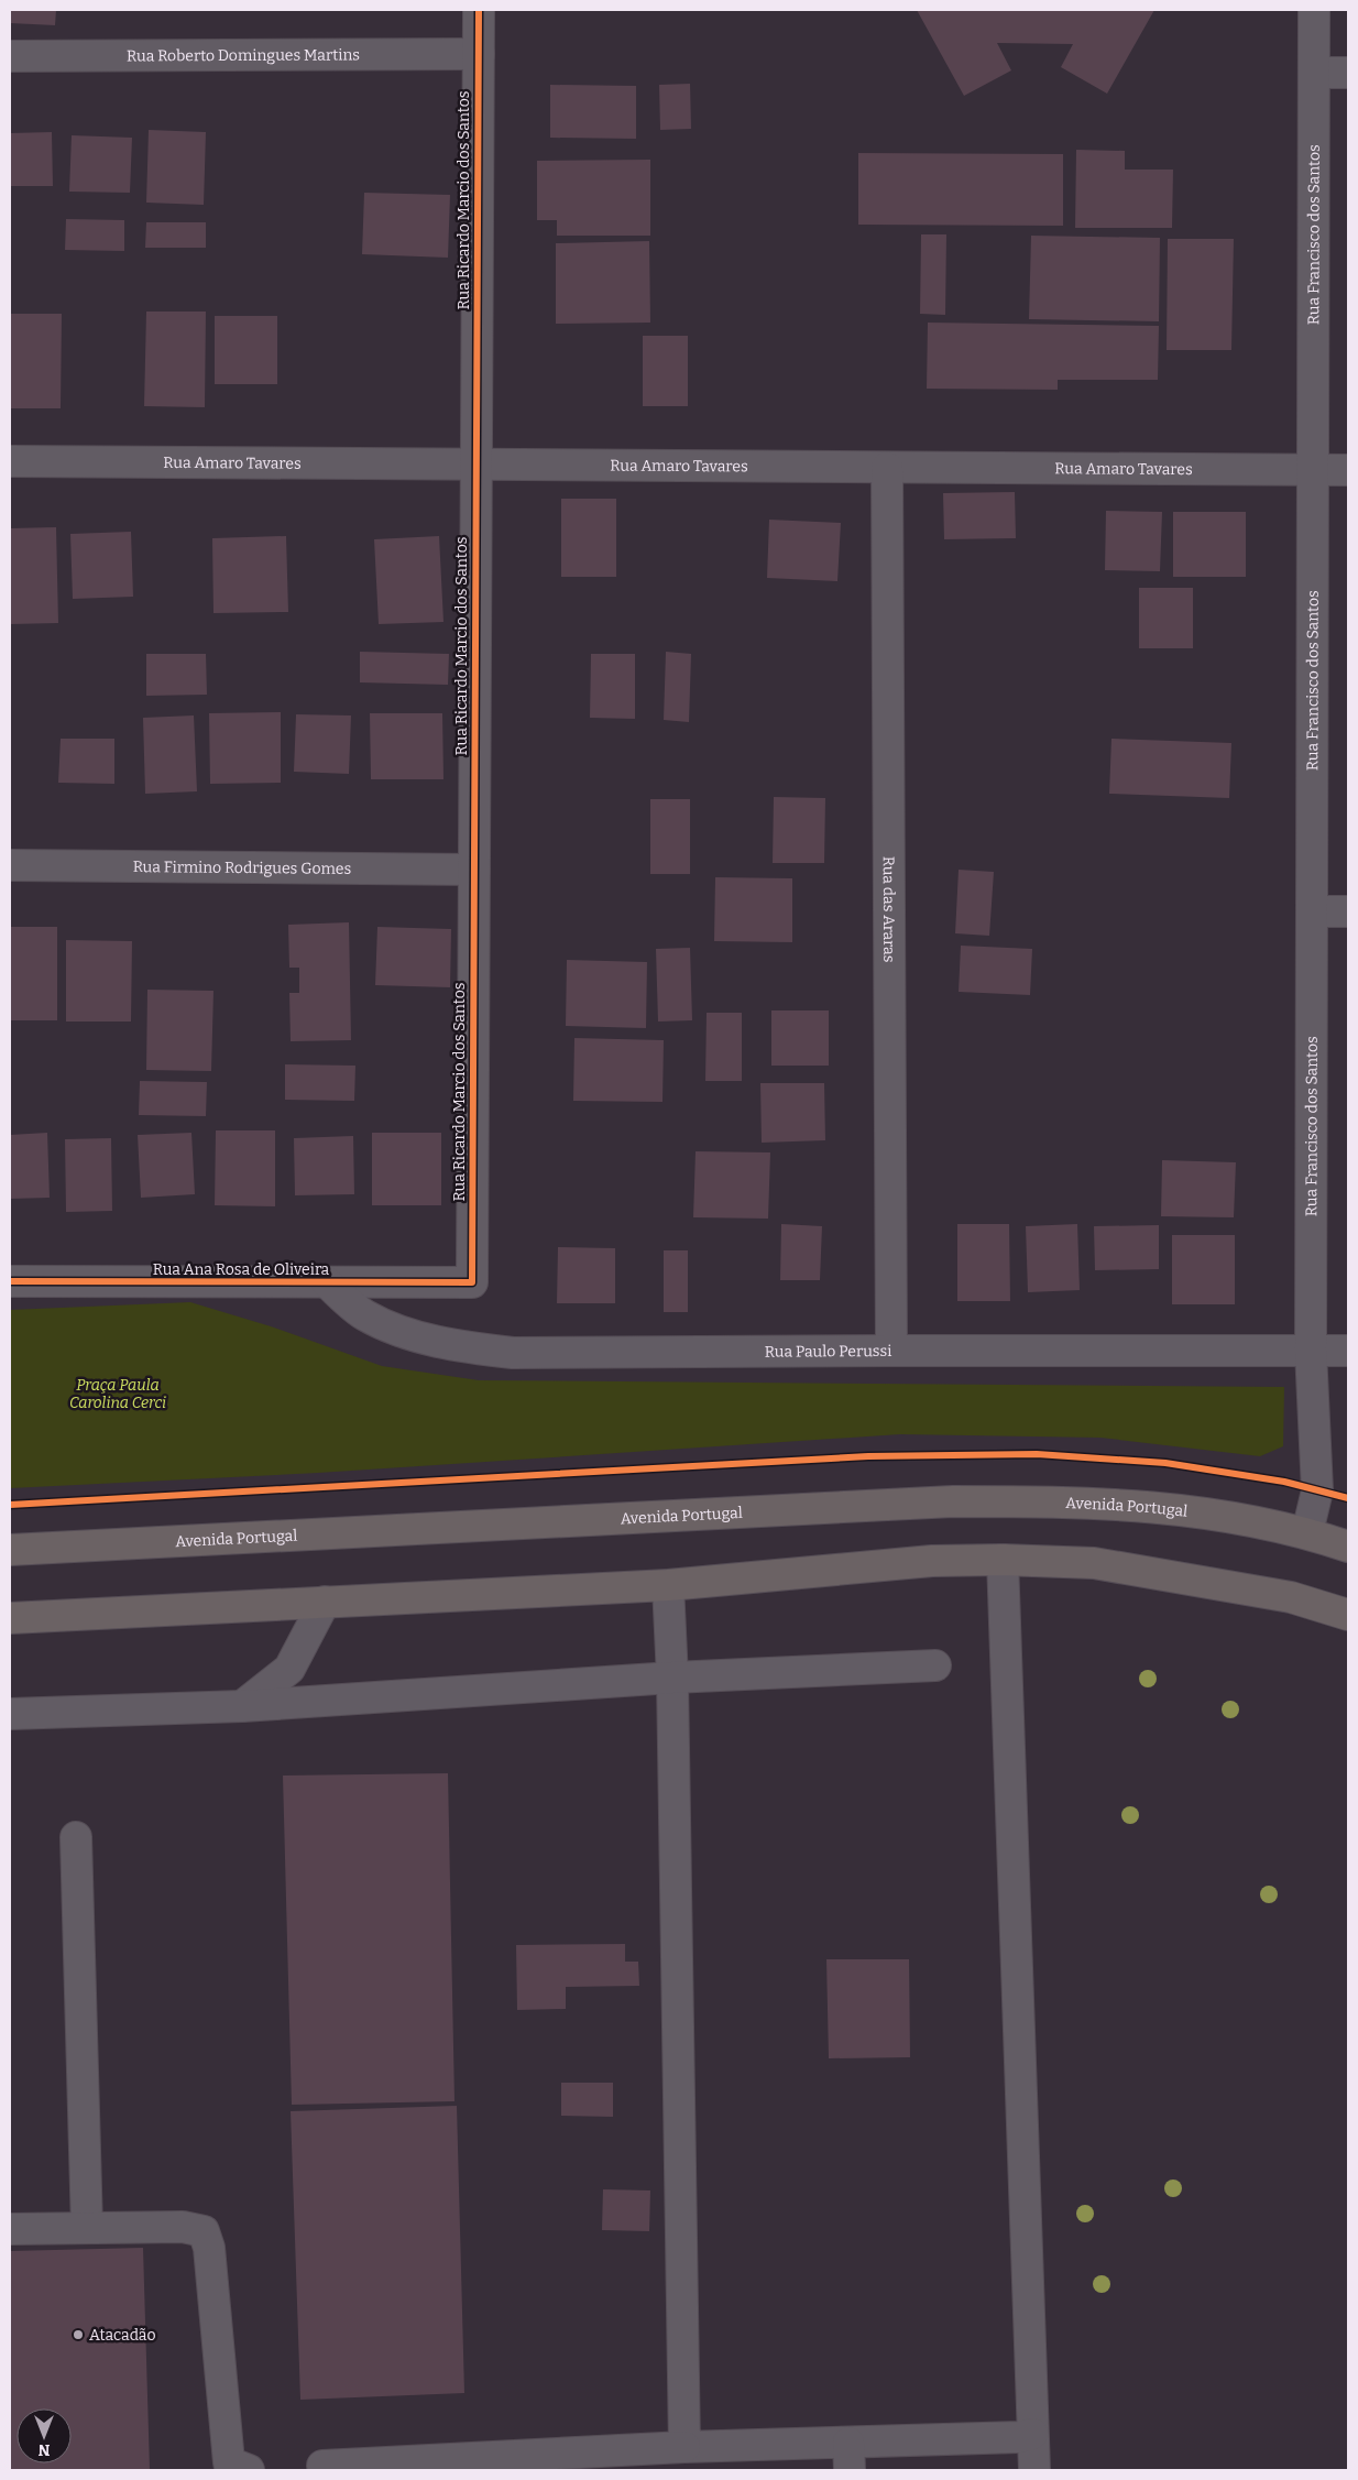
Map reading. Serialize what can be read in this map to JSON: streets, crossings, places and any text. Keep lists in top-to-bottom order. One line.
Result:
{"streets":{"main road":["Avenida Portugal"],"street":["Rua Roberto Domingues Martins","Rua Ricardo Marcio dos Santos","Rua Francisco dos Santos","Rua Amaro Tavares","Rua Firmino Rodrigues Gomes","Rua das Araras","Rua Ana Rosa de Oliveira","Rua Paulo Perussi"]},"crossings":[["Rua Roberto Domingues Martins","Rua Ricardo Marcio dos Santos"],["Rua Ricardo Marcio dos Santos","Rua Amaro Tavares"],["Rua Ricardo Marcio dos Santos","Rua Firmino Rodrigues Gomes"],["Rua Ricardo Marcio dos Santos","Rua Ana Rosa de Oliveira"],["Rua Francisco dos Santos","Rua Amaro Tavares"],["Rua Francisco dos Santos","Rua Paulo Perussi"],["Rua Francisco dos Santos","Avenida Portugal"],["Rua Amaro Tavares","Rua das Araras"],["Rua das Araras","Rua Paulo Perussi"],["Rua Ana Rosa de Oliveira","Rua Paulo Perussi"]],"parks":["Praça Paula Carolina Cerci"],"places":["Atacadão"],"north":"bottom"}
